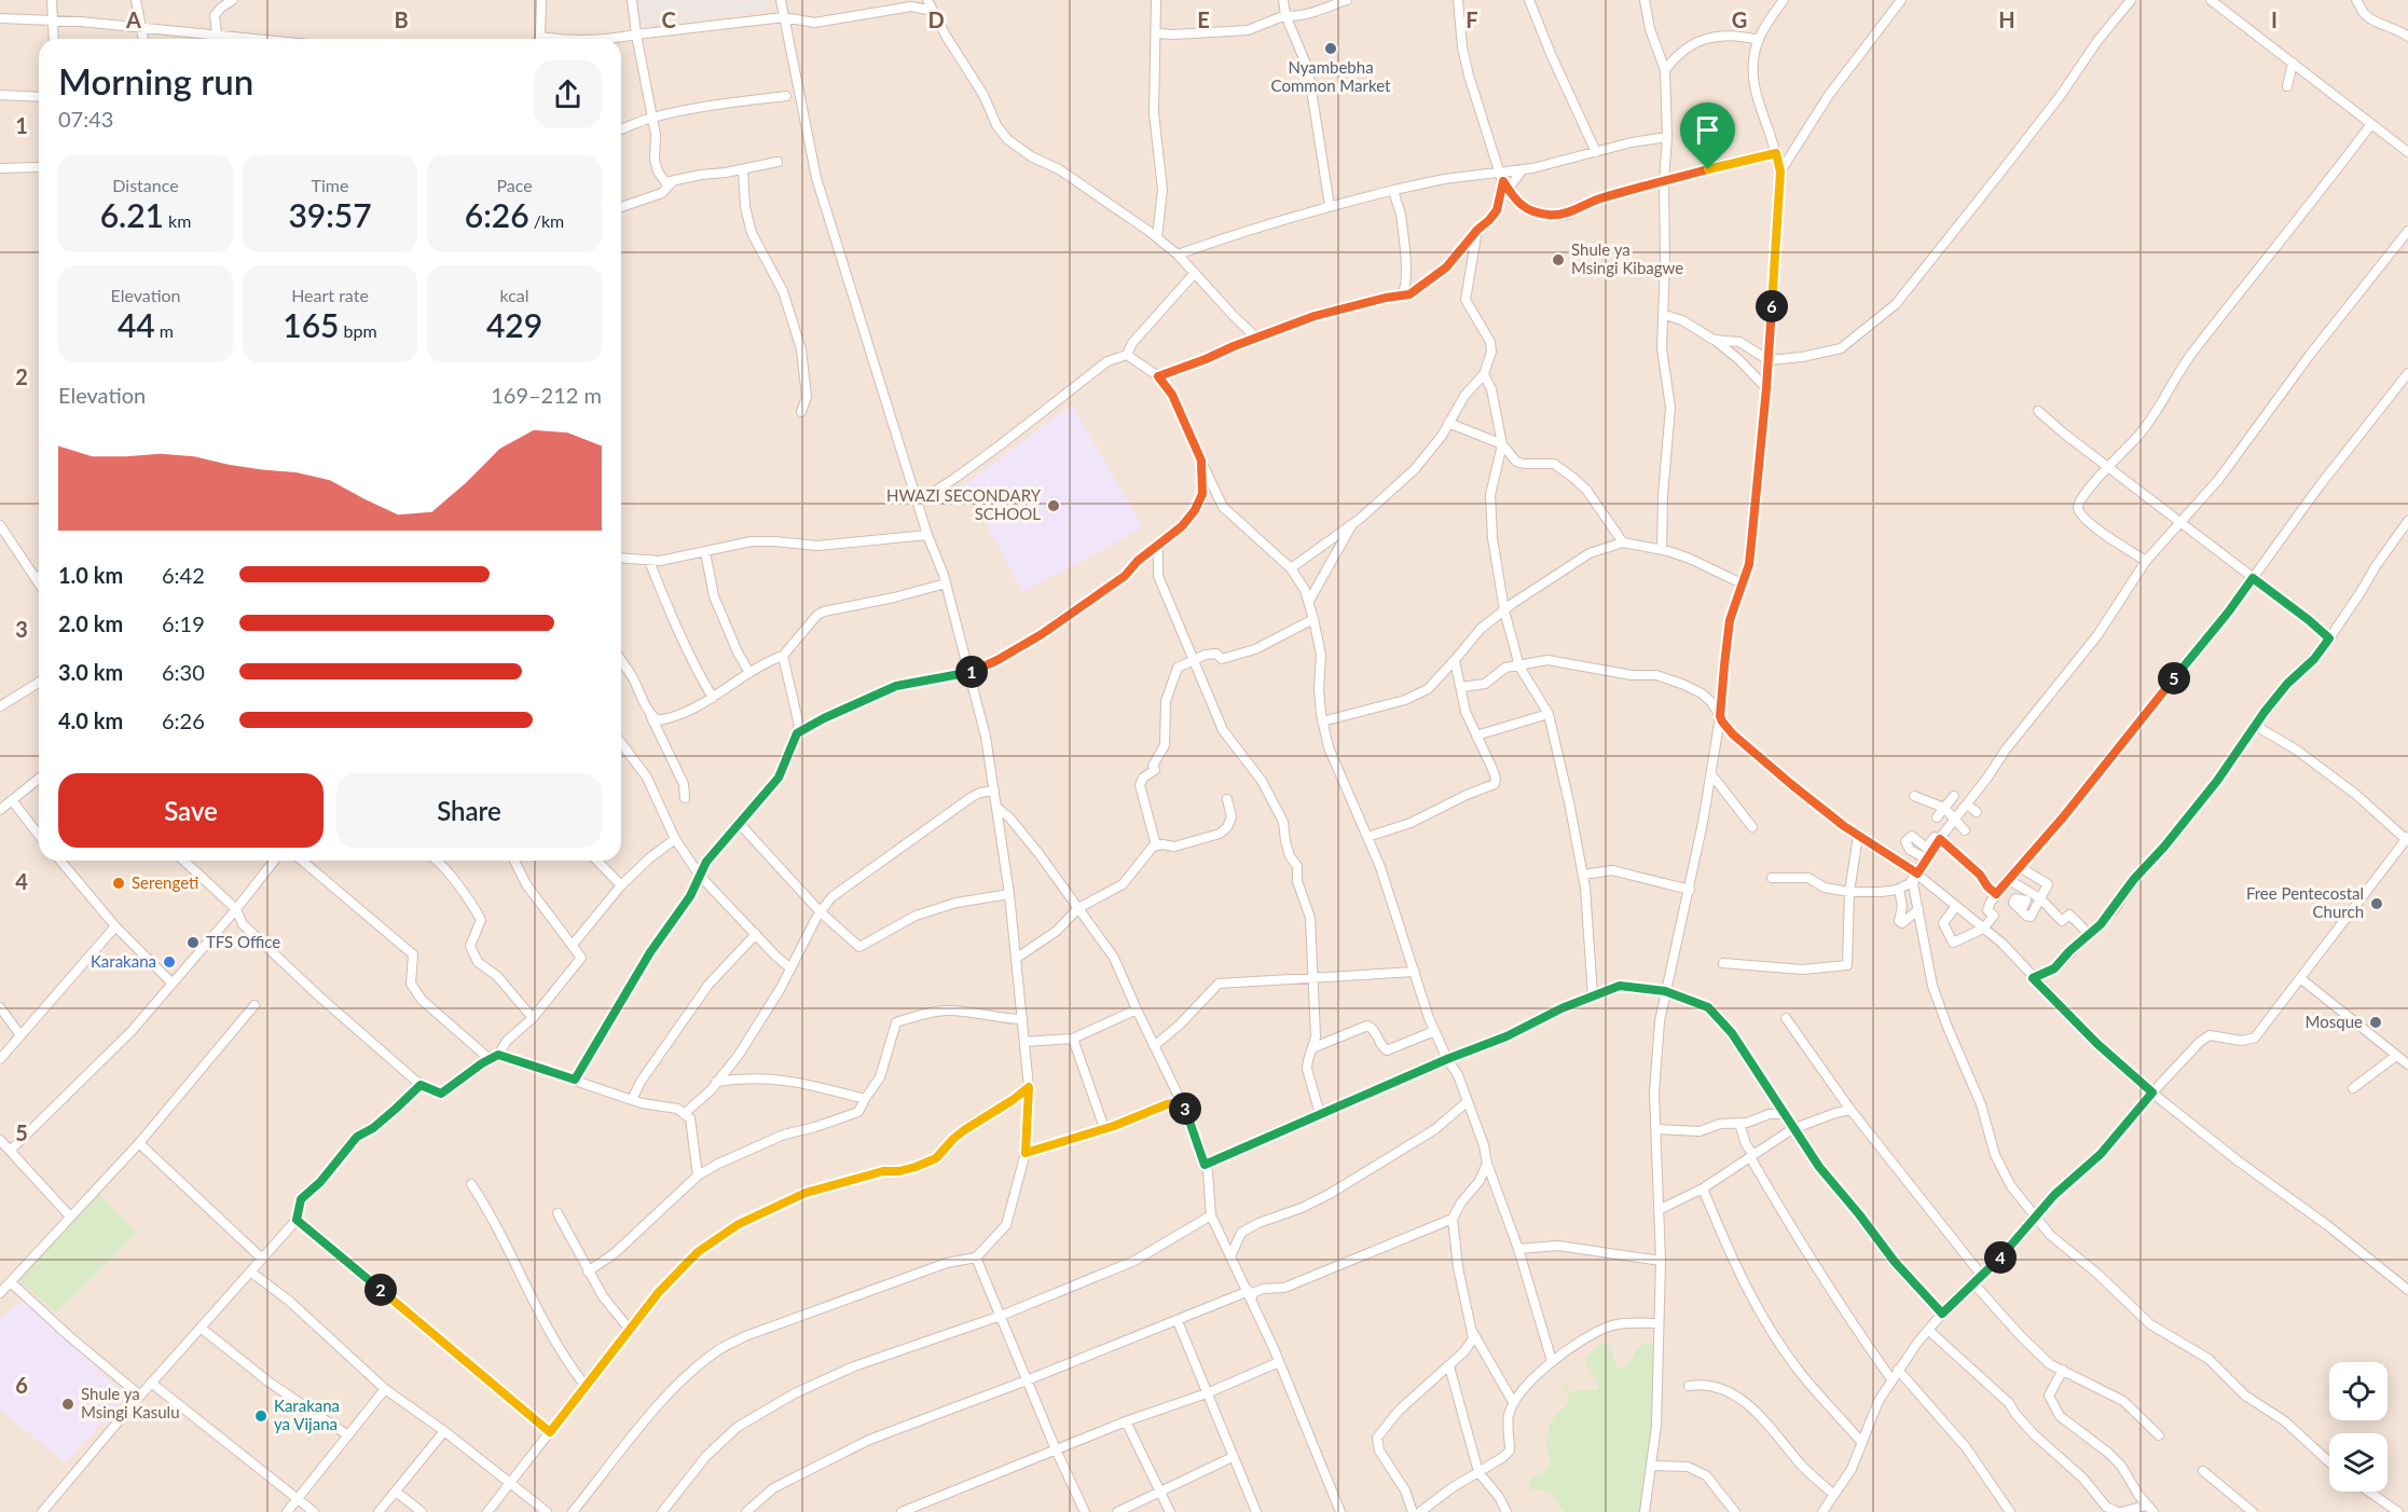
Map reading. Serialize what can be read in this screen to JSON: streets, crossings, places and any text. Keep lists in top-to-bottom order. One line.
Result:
{"places":["Nyambebha Common Market","Shule ya Msingi Kibagwe","HWAZI SECONDARY SCHOOL","Serengeti","Free Pentecostal Church","TFS Office","Karakana","Mosque","Shule ya Msingi Kasulu","Karakana ya Vijana"],"page":{"heading":["Morning run","07:43"],"stats":[["Distance","6.21 km"],["Time","39:57"],["Pace","6:26 /km"],["Elevation","44 m"],["Heart rate","165 bpm"],["kcal","429"]],"pins":["6","1","5","3","4","2"],"chart":["Elevation","169–212 m"],"list":[{"name":"1.0 km","note":"6:42"},{"name":"2.0 km","note":"6:19"},{"name":"3.0 km","note":"6:30"},{"name":"4.0 km","note":"6:26"}],"buttons":["Save","Share"]},"grid":{"columns":["A","B","C","D","E","F","G","H","I"],"rows":["1","2","3","4","5","6"]}}
